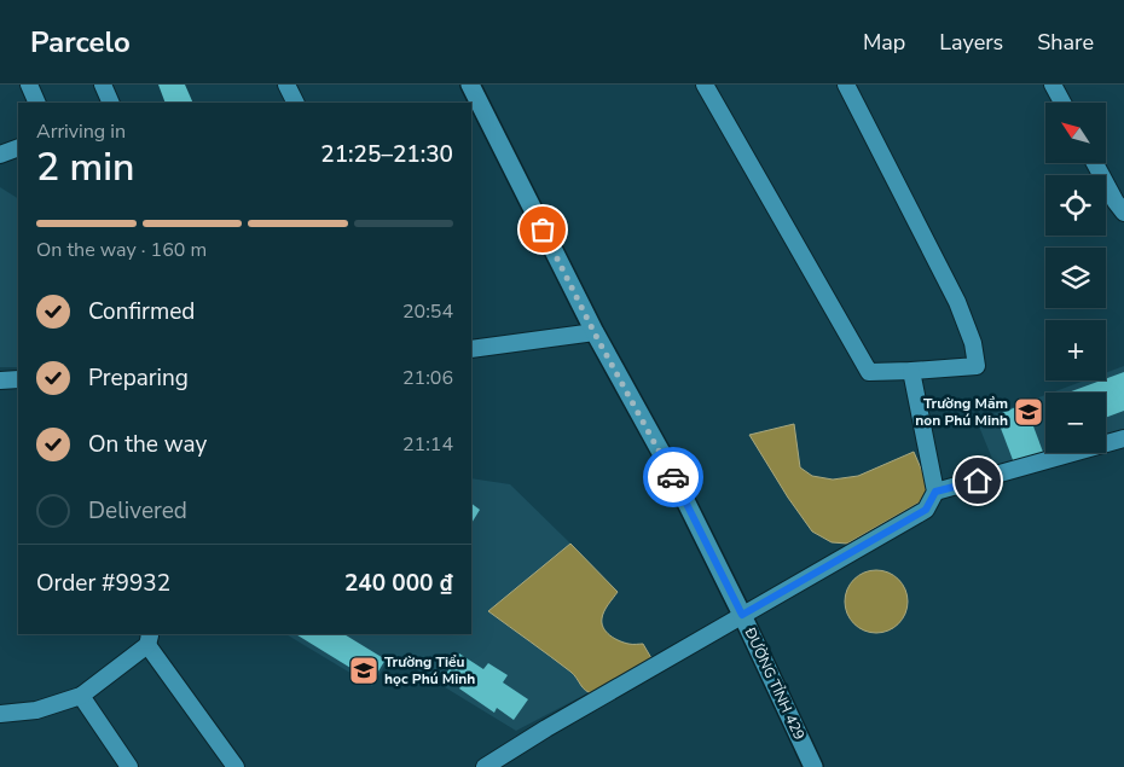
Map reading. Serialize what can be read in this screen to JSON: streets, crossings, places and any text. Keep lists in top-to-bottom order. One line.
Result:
{"streets":{"main road":["ĐƯỜNG TỈNH 429"]},"places":{"school or university":["Trường Mầm non Phú Minh","Trường Tiểu học Phú Minh"]},"north":"top left","page":{"header":"Parcelo","nav":["Map","Layers","Share"],"map_buttons":["+","−"],"heading":["2 min","Arriving in","21:25–21:30"],"panel":["Order #9932","240 000 ₫"],"bar":"On the way · 160 m","list":[["Confirmed","20:54"],["Preparing","21:06"],["On the way","21:14"],"Delivered"]}}
